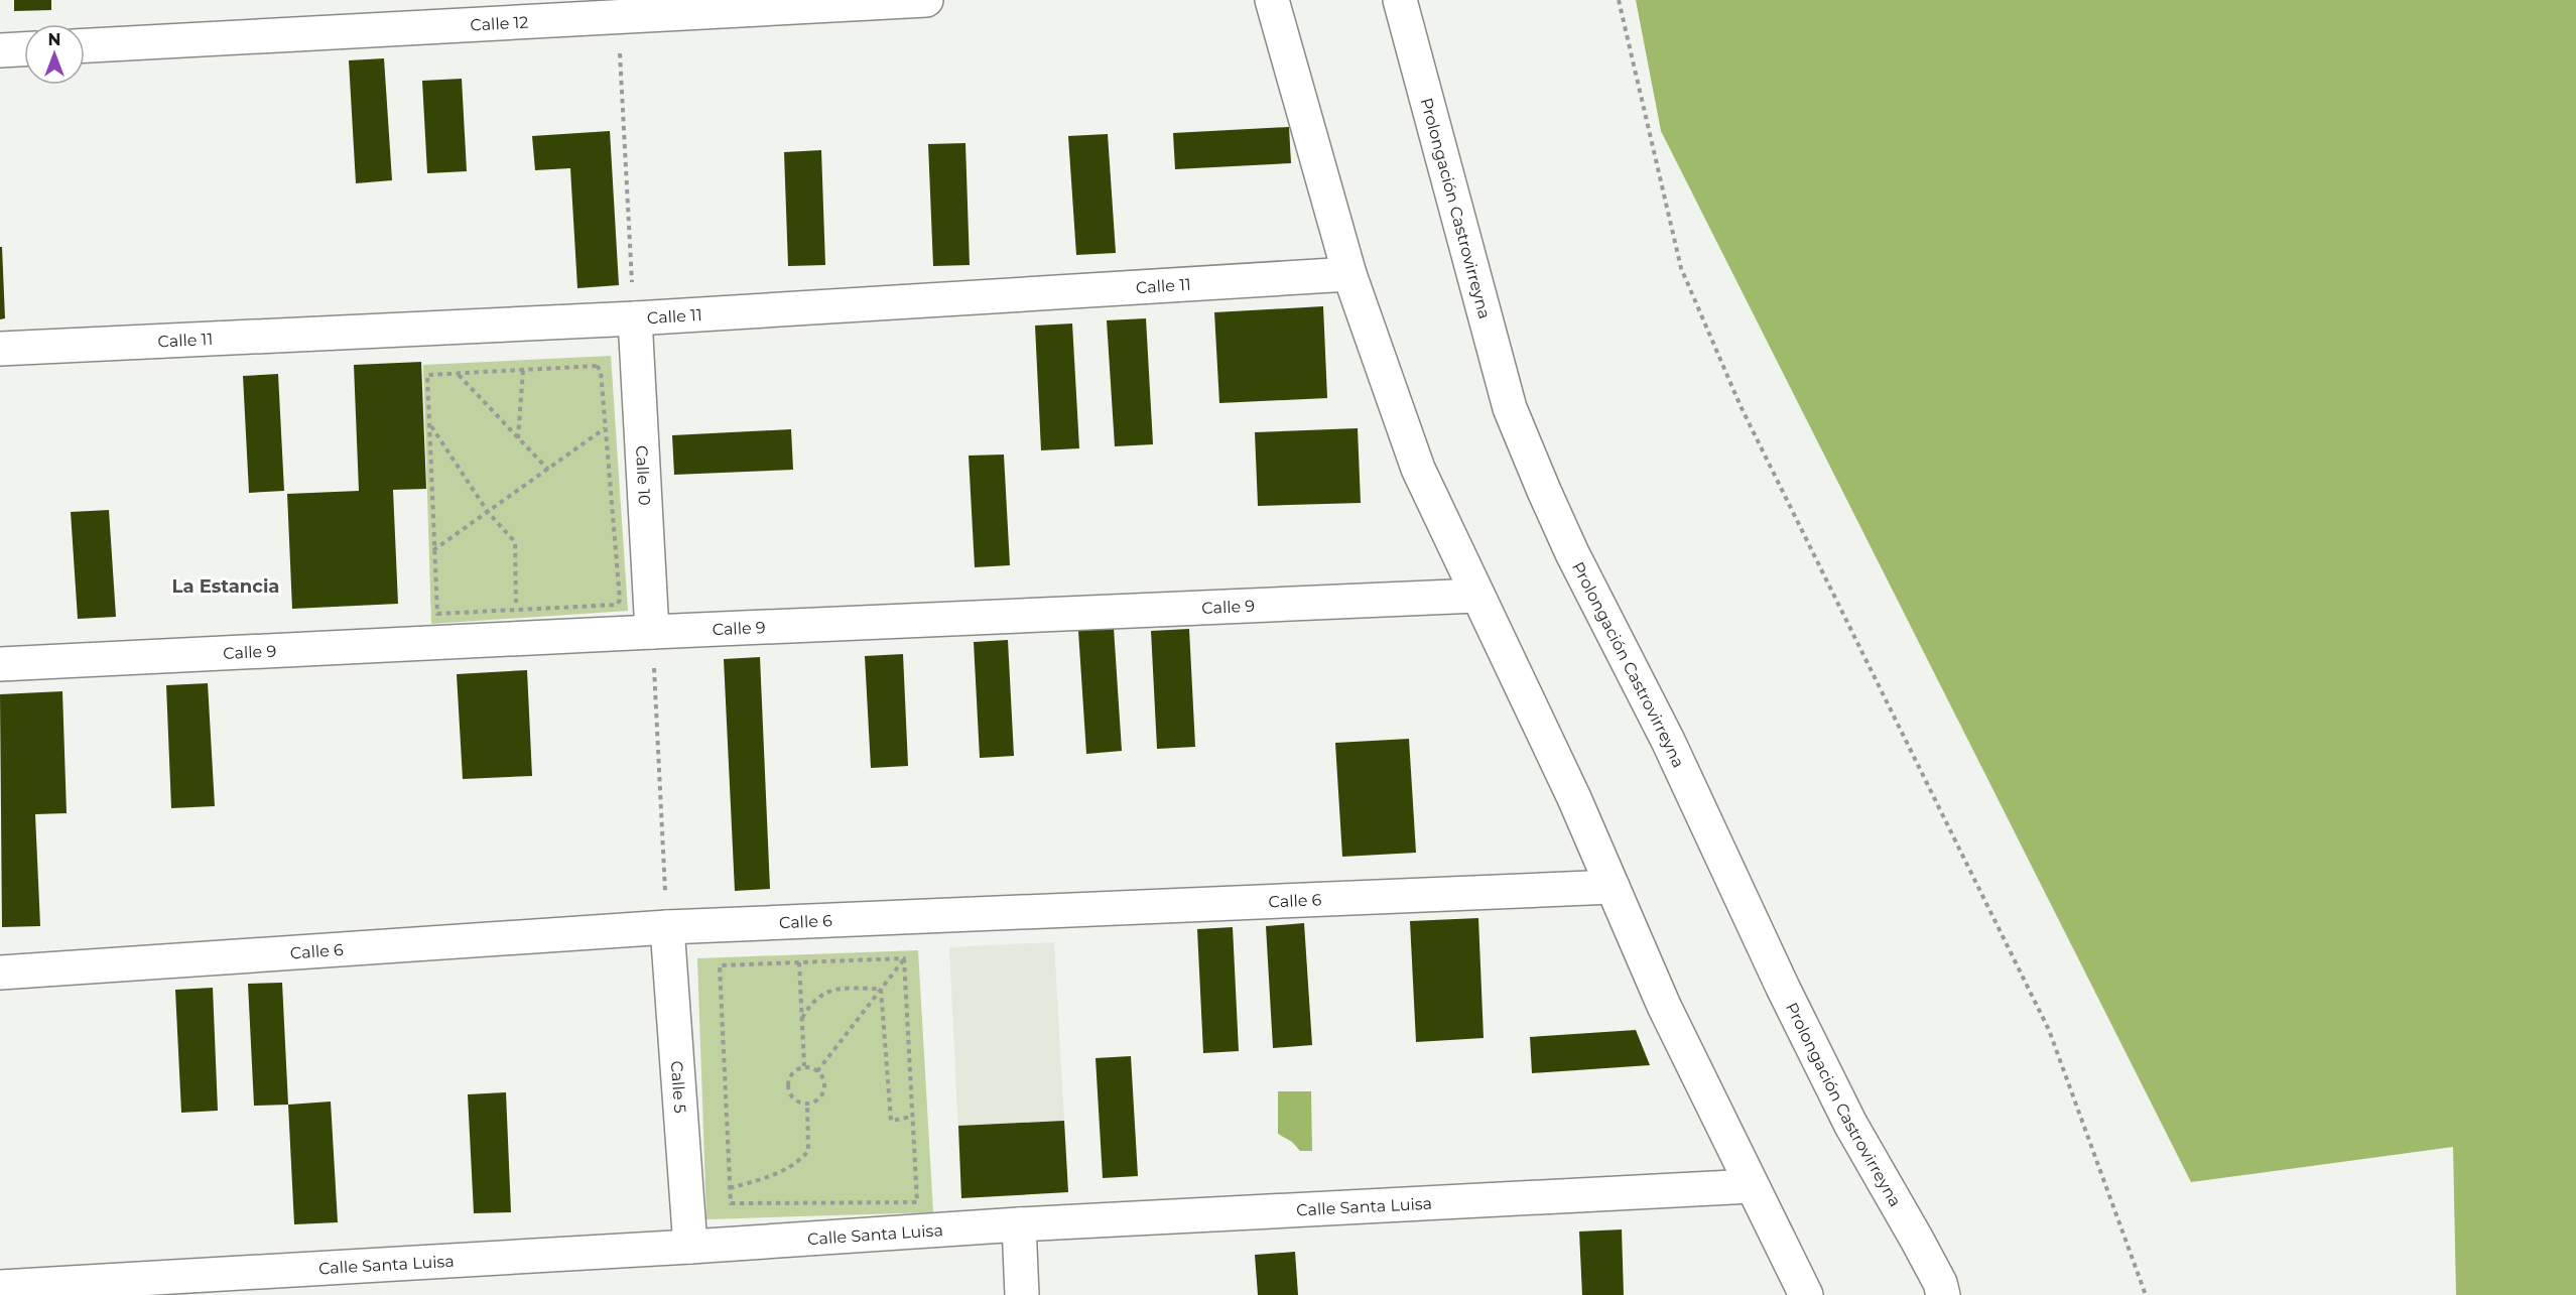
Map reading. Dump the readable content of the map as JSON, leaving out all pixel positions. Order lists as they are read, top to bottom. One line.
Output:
{"streets":{"street":["Calle 12","Prolongación Castrovirreyna","Calle 11","Calle 10","Calle 9","Calle 6","Calle 5","Calle Santa Luisa"]},"crossings":[["Calle 11","Calle 10"],["Calle 10","Calle 9"],["Calle 6","Calle 5"],["Calle 5","Calle Santa Luisa"]],"districts":["La Estancia"],"north":"top"}
